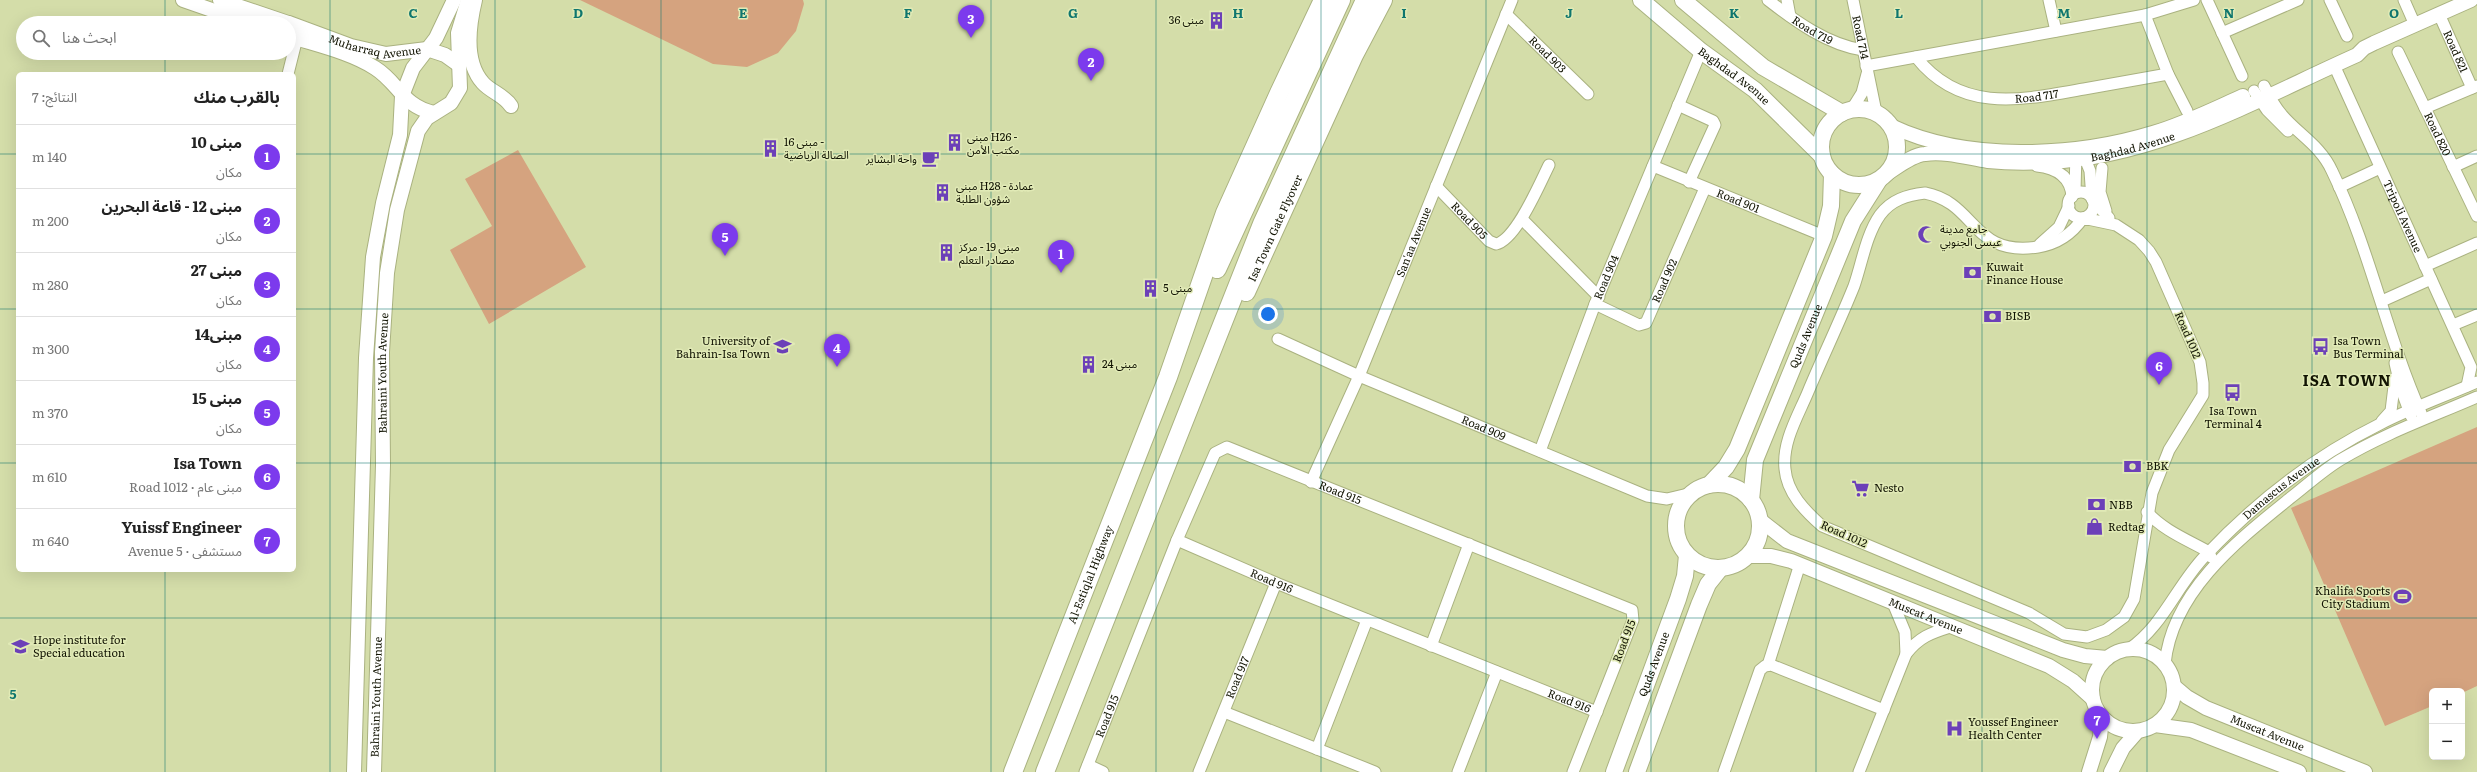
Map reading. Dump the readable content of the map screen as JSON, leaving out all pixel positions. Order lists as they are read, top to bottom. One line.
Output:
{"streets":{"main road":["Baghdad Avenue","Isa Town Gate Flyover","Quds Avenue","Al-Estiqlal Highway"],"street":["Road 719","Road 714","Muharraq Avenue","Road 821","Road 903","Road 717","Road 820","Road 901","Tripoli Avenue","Road 905","San'aa Avenue","Road 904","Road 902","Road 1012","Bahraini Youth Avenue","Road 909","Damascus Avenue","Road 915","Road 916","Muscat Avenue","Road 917"]},"crossings":[["Road 719","Road 714"],["Road 714","Baghdad Avenue"],["Road 714","Quds Avenue"],["Muharraq Avenue","Bahraini Youth Avenue"],["Road 821","Baghdad Avenue"],["Road 821","Road 820"],["Road 903","San'aa Avenue"],["Baghdad Avenue","Tripoli Avenue"],["Baghdad Avenue","Road 904"],["Baghdad Avenue","Quds Avenue"],["Road 901","Road 904"],["Road 901","Road 902"],["Road 901","Quds Avenue"],["Tripoli Avenue","Damascus Avenue"],["Road 905","San'aa Avenue"],["San'aa Avenue","Road 909"],["San'aa Avenue","Road 915"],["Road 904","Road 902"],["Road 904","Road 909"],["Quds Avenue","Road 909"],["Quds Avenue","Muscat Avenue"],["Road 909","Muscat Avenue"],["Damascus Avenue","Muscat Avenue"],["Road 915","Road 916"],["Road 916","Road 917"]],"districts":["ISA TOWN"],"places":{"building":["مبنى 36","مبنى H26 - مكتب الأمن","مبنى 16 - الصالة الرياضية","مبنى H28 - عمادة شؤون الطلبة","مبنى 19 - مركز مصادر التعلم","مبنى 5","مبنى 24"],"cafe":["واحة البشاير"],"mosque":["جامع مدينة عيسى الجنوبي"],"bank":["Kuwait Finance House","BISB","BBK","NBB"],"school or university":["University of Bahrain-Isa Town","Hope institute for Special education"],"bus stop":["Isa Town Bus Terminal","Isa Town Terminal 4"],"supermarket":["Nesto"],"shop":["Redtag"],"sports":["Khalifa Sports City Stadium"],"hospital":["Youssef Engineer Health Center"]},"page":{"pins":["3","2","5","1","4","6","7"],"search":"ابحث هنا","heading":["بالقرب منك","النتائج: 7"],"list":[{"mark":"1","name":"مبنى 10","note":"مكان","value":"140 m"},{"mark":"2","name":"مبنى 12 - قاعة البحرين","note":"مكان","value":"200 m"},{"mark":"3","name":"مبنى 27","note":"مكان","value":"280 m"},{"mark":"4","name":"مبنى14","note":"مكان","value":"300 m"},{"mark":"5","name":"مبنى 15","note":"مكان","value":"370 m"},{"mark":"6","name":"Isa Town","note":"مبنى عام · Road 1012","value":"610 m"},{"mark":"7","name":"Yuissf Engineer","note":"مستشفى · Avenue 5","value":"640 m"}],"map_buttons":["+","−"]},"grid":{"columns":["C","D","E","F","G","H","I","J","K","L","M","N","O"],"rows":["5"]}}
